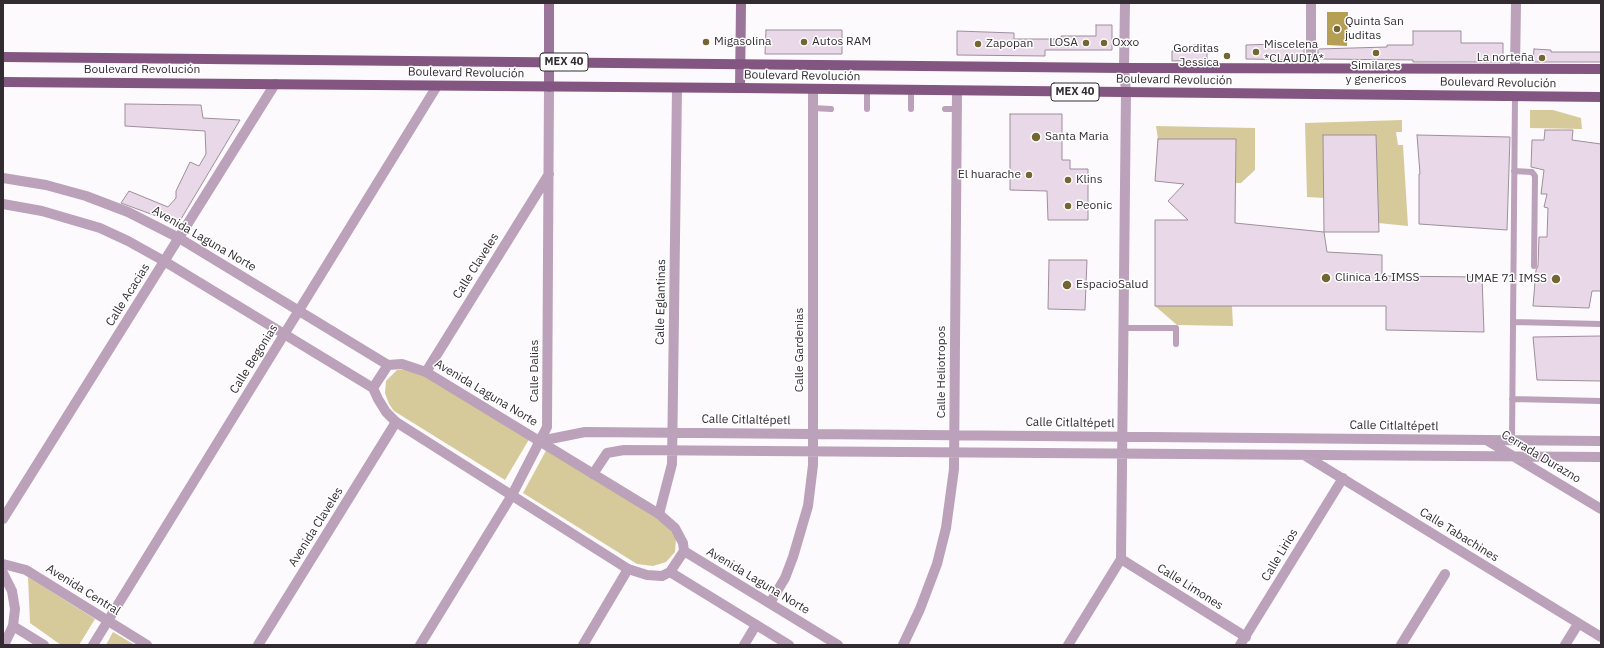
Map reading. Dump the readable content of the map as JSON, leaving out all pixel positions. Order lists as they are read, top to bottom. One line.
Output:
{"streets":{"main road":["MEX 40","Boulevard Revolución"],"street":["Avenida Laguna Norte","Calle Claveles","Calle Acacias","Calle Eglantinas","Calle Gardenias","Calle Begonias","Calle Dalias","Calle Heliotropos","Calle Citlaltépetl","Cerrada Durazno","Avenida Claveles","Calle Tabachines","Calle Lirios","Calle Limones","Avenida Central"]},"crossings":[["Boulevard Revolución","Calle Acacias"],["Boulevard Revolución","Calle Eglantinas"],["Boulevard Revolución","Calle Gardenias"],["Boulevard Revolución","Calle Begonias"],["Boulevard Revolución","Calle Dalias"],["Boulevard Revolución","Calle Heliotropos"],["Avenida Laguna Norte","Calle Claveles"],["Avenida Laguna Norte","Calle Acacias"],["Avenida Laguna Norte","Calle Eglantinas"],["Avenida Laguna Norte","Calle Gardenias"],["Avenida Laguna Norte","Calle Begonias"],["Avenida Laguna Norte","Calle Dalias"],["Avenida Laguna Norte","Calle Citlaltépetl"],["Calle Claveles","Calle Dalias"],["Calle Eglantinas","Calle Citlaltépetl"],["Calle Gardenias","Calle Citlaltépetl"],["Calle Begonias","Avenida Central"],["Calle Dalias","Calle Citlaltépetl"],["Calle Heliotropos","Calle Citlaltépetl"],["Calle Citlaltépetl","Cerrada Durazno"],["Calle Tabachines","Calle Lirios"],["Calle Lirios","Calle Limones"]],"places":["Quinta San juditas","Migasolina","Autos RAM","LOSA","Oxxo","Zapopan","Miscelena *CLAUDIA*","Similares y genericos","Gorditas Jessica","La norteña","Santa Maria","El huarache","Klins","Peonic","Clinica 16 IMSS","UMAE 71 IMSS","EspacioSalud"]}
